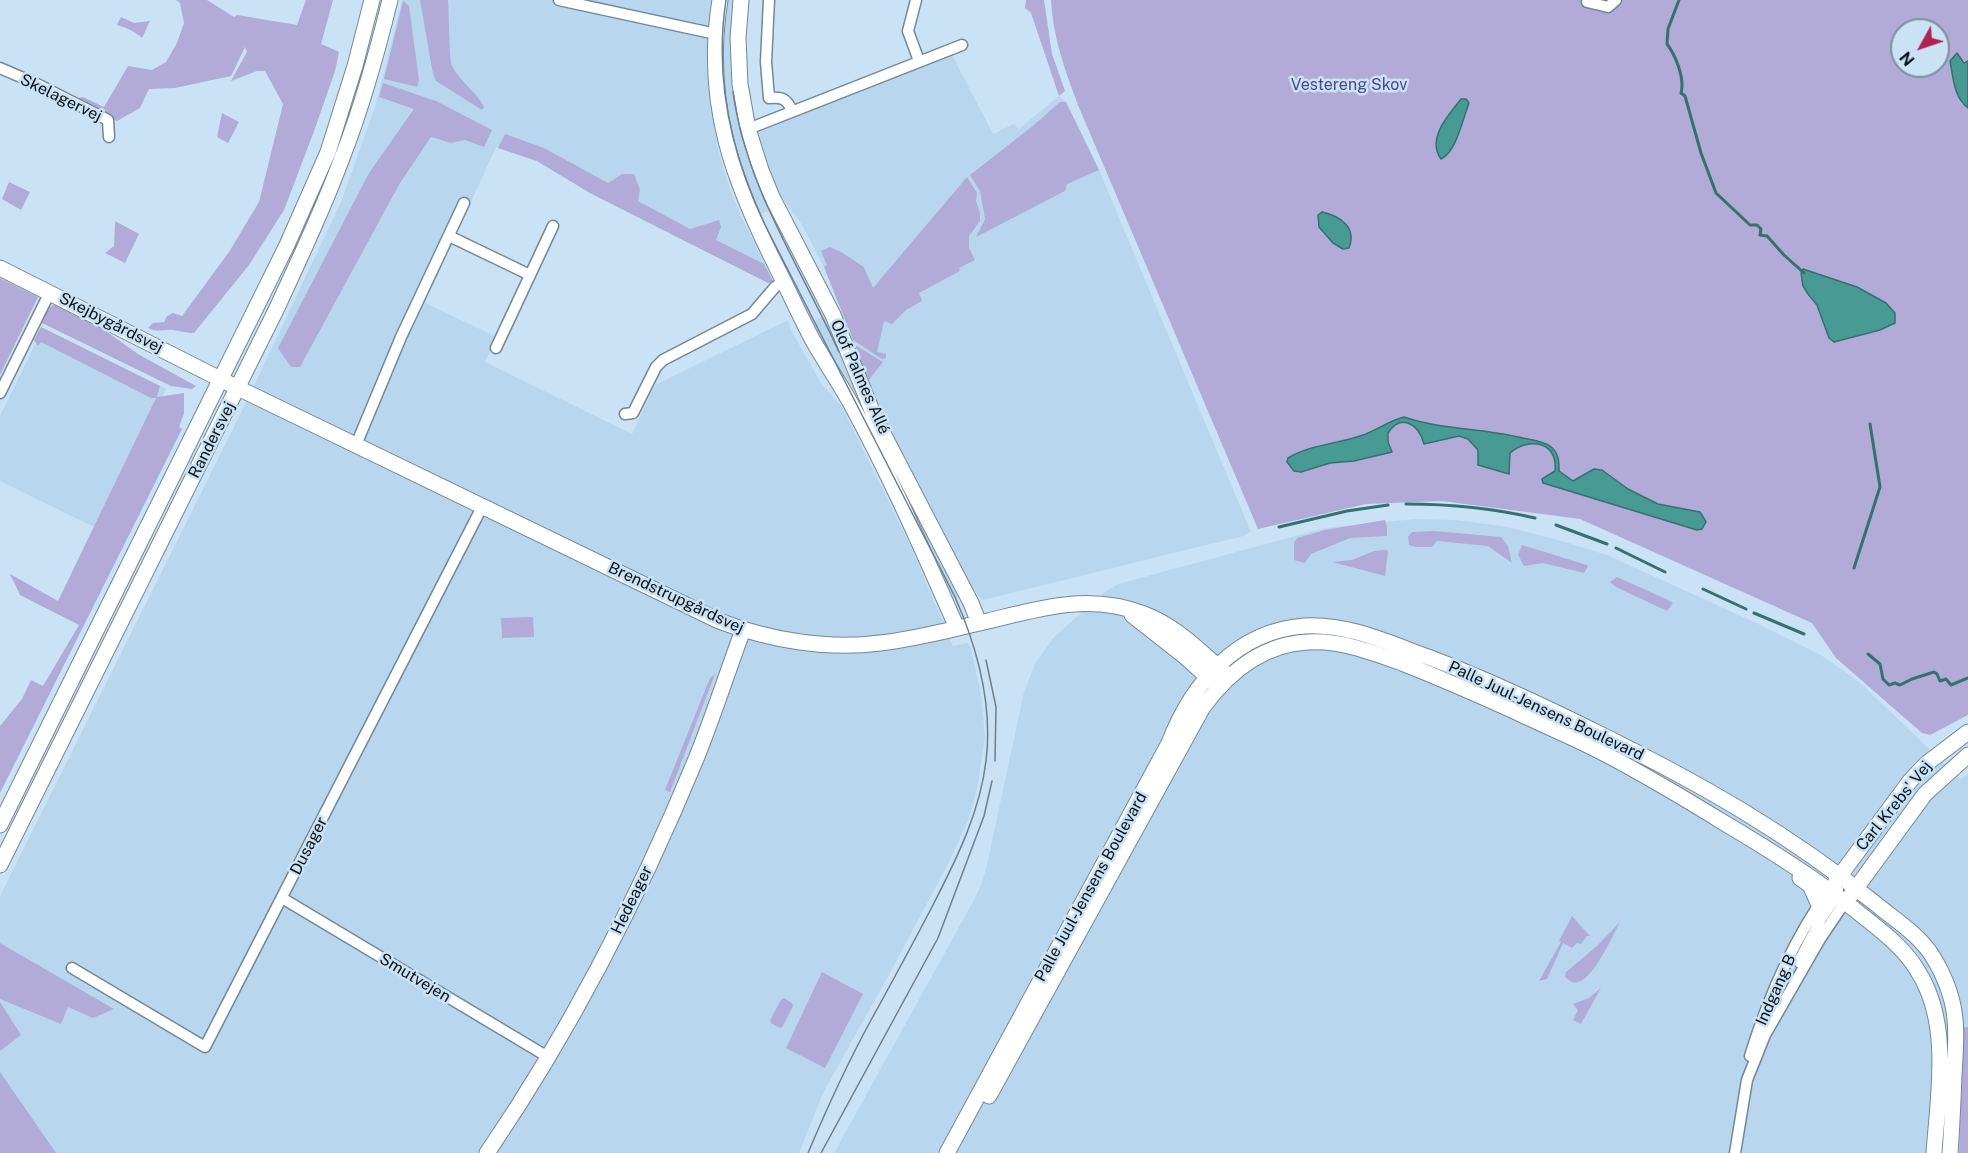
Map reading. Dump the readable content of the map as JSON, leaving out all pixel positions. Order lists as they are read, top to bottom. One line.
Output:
{"streets":{"street":["Skelagervej","Skejbygårdsvej","Olof Palmes Allé","Randersvej","Brendstrupgårdsvej","Palle Juul-Jensens Boulevard","Carl Krebs' Vej","Dusager","Hedeager","Smutvejen","Indgang B"]},"crossings":[["Skejbygårdsvej","Randersvej"],["Skejbygårdsvej","Brendstrupgårdsvej"],["Olof Palmes Allé","Brendstrupgårdsvej"],["Randersvej","Brendstrupgårdsvej"],["Brendstrupgårdsvej","Palle Juul-Jensens Boulevard"],["Brendstrupgårdsvej","Dusager"],["Brendstrupgårdsvej","Hedeager"],["Palle Juul-Jensens Boulevard","Carl Krebs' Vej"],["Palle Juul-Jensens Boulevard","Indgang B"],["Carl Krebs' Vej","Indgang B"],["Dusager","Smutvejen"],["Hedeager","Smutvejen"]],"parks":["Vestereng Skov"],"north":"bottom left"}
